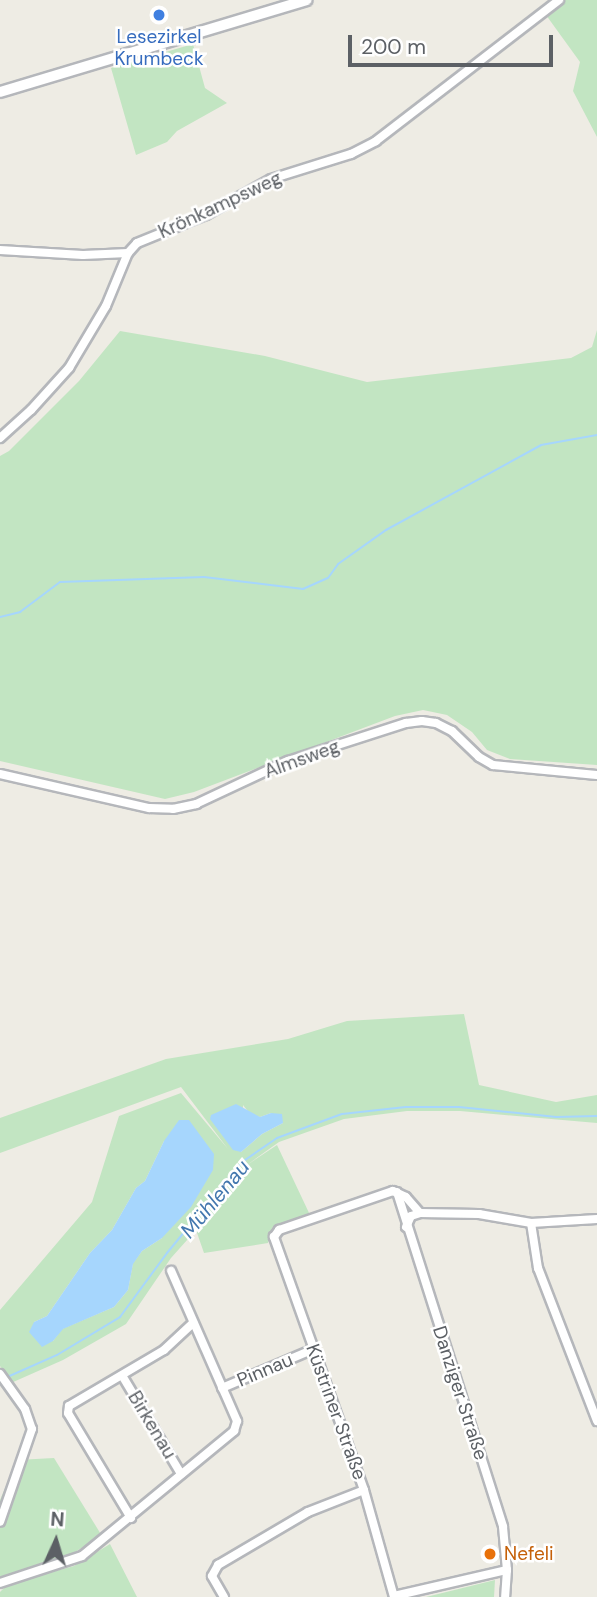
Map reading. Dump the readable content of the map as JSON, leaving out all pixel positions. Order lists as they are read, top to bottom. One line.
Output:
{"streets":{"street":["Krönkampsweg","Almsweg","Pinnau","Danziger Straße","Küstriner Straße","Birkenau"]},"crossings":[["Danziger Straße","Küstriner Straße"]],"water":["Mühlenau"],"places":["Lesezirkel Krumbeck","Nefeli"],"scale_bar":"200 m","north":"top"}
